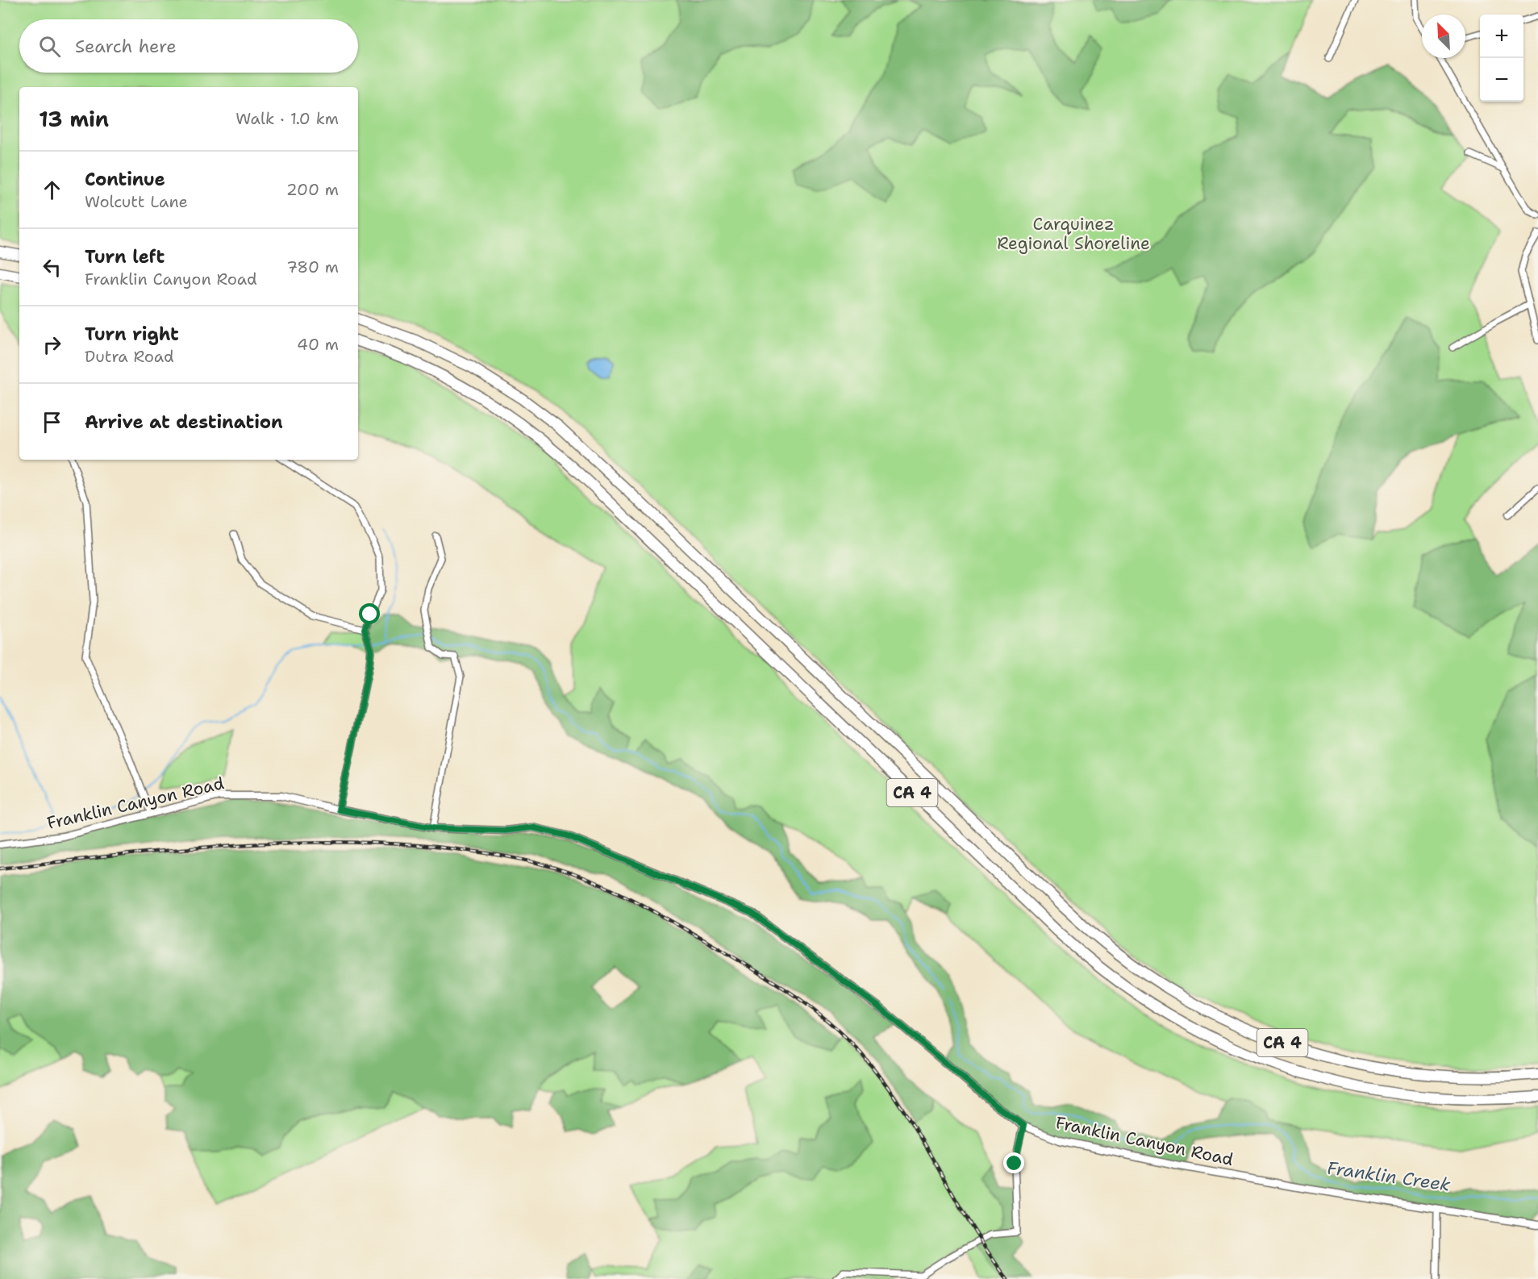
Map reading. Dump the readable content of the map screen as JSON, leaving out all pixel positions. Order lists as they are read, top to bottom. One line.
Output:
{"streets":{"highway":["CA 4"],"street":["Franklin Canyon Road"]},"water":["Franklin Creek"],"parks":["Carquinez Regional Shoreline"],"north":"top left","page":{"map_buttons":["+","−"],"search":"Search here","heading":["13 min","Walk · 1.0 km"],"list":[["Continue","Wolcutt Lane","200 m"],["Turn left","Franklin Canyon Road","780 m"],["Turn right","Dutra Road","40 m"],"Arrive at destination"]}}
